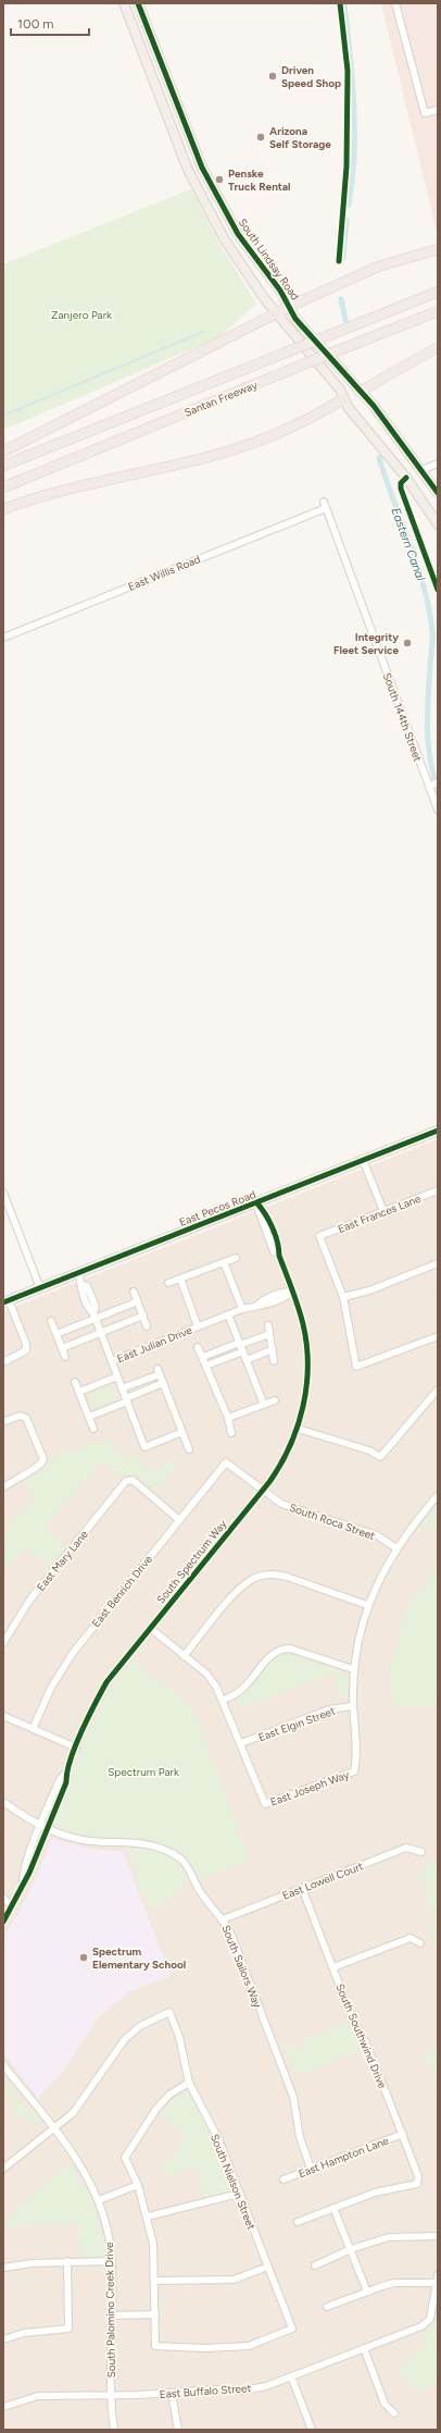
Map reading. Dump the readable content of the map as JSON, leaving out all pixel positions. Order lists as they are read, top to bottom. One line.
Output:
{"streets":{"highway":["Santan Freeway"],"main road":["South Lindsay Road","East Pecos Road"],"street":["East Willis Road","South 144th Street","East Frances Lane","East Julian Drive","South Roca Street","East Mary Lane","South Spectrum Way","East Benrich Drive","East Elgin Street","East Joseph Way","East Lowell Court","South Sailors Way","South Southwind Drive","East Hampton Lane","South Nielson Street","South Palomino Creek Drive","East Buffalo Street"]},"crossings":[["East Willis Road","South 144th Street"],["East Pecos Road","South Spectrum Way"],["East Julian Drive","South Spectrum Way"],["South Roca Street","South Spectrum Way"],["South Roca Street","East Benrich Drive"],["East Mary Lane","East Benrich Drive"],["South Spectrum Way","South Sailors Way"],["East Elgin Street","East Joseph Way"],["East Lowell Court","South Sailors Way"],["East Lowell Court","South Southwind Drive"],["South Sailors Way","East Hampton Lane"],["South Southwind Drive","East Hampton Lane"],["South Nielson Street","South Palomino Creek Drive"],["South Palomino Creek Drive","East Buffalo Street"]],"water":["Eastern Canal"],"parks":["Zanjero Park","Spectrum Park"],"places":["Driven Speed Shop","Arizona Self Storage","Penske Truck Rental","Integrity Fleet Service","Spectrum Elementary School"],"scale_bar":"100 m"}
